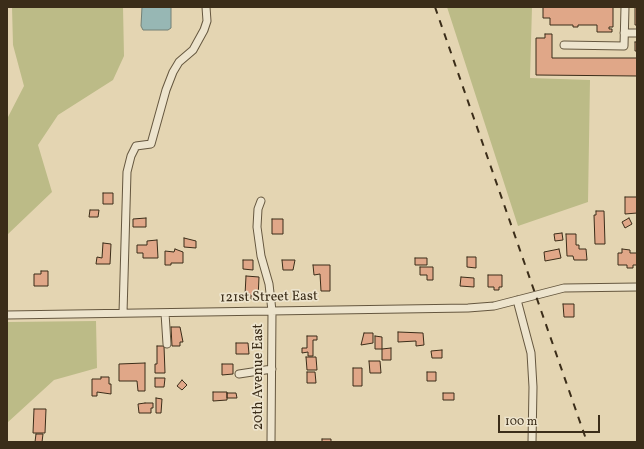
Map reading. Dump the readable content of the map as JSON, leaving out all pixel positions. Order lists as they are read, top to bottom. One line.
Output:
{"streets":{"street":["121st Street East","20th Avenue East"]},"crossings":[["121st Street East","20th Avenue East"]],"scale_bar":"100 m"}
